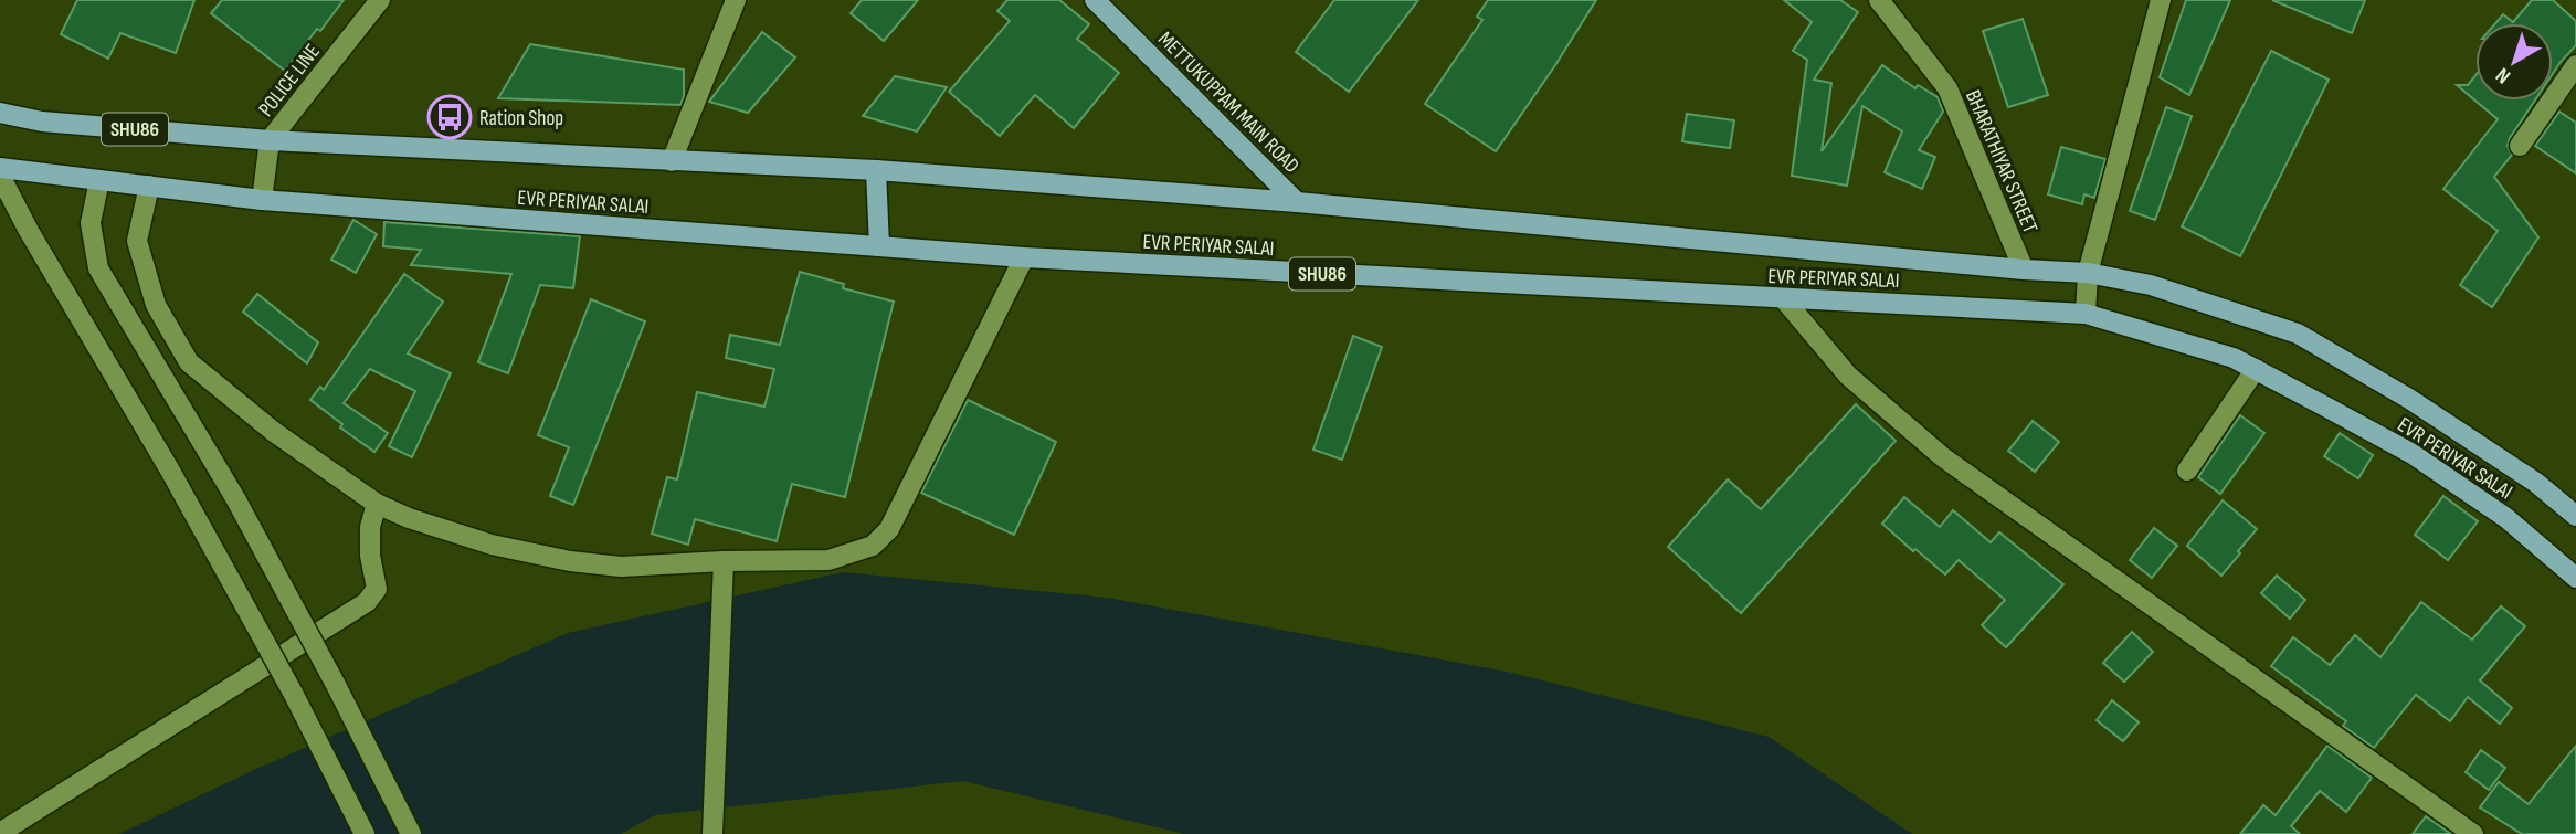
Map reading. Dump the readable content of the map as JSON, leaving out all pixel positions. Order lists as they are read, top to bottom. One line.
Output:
{"streets":{"main road":["METTUKUPPAM MAIN ROAD","SHU86","EVR PERIYAR SALAI"],"street":["POLICE LINE","BHARATHIYAR STREET"]},"crossings":[["POLICE LINE","EVR PERIYAR SALAI"],["METTUKUPPAM MAIN ROAD","EVR PERIYAR SALAI"],["BHARATHIYAR STREET","EVR PERIYAR SALAI"]],"places":{"bus stop":["Ration Shop"]},"north":"bottom left"}
